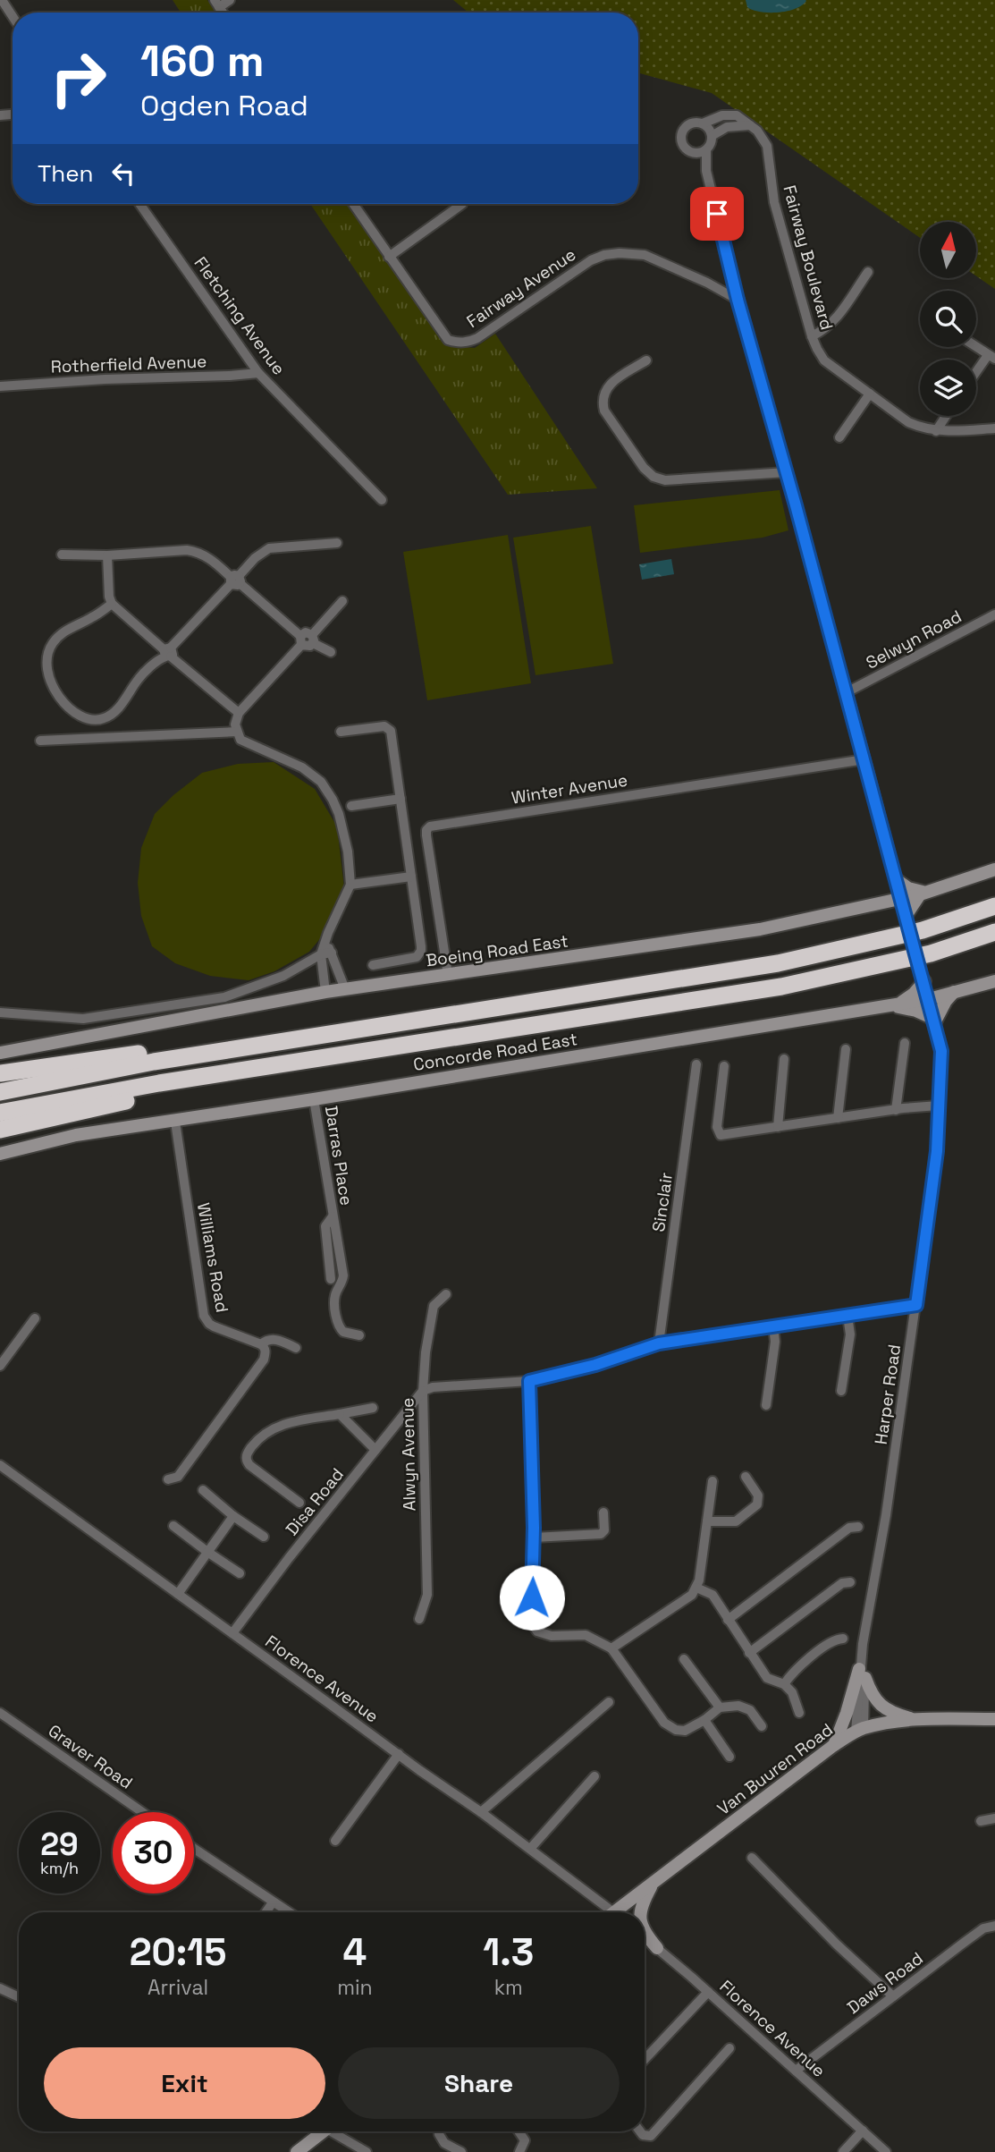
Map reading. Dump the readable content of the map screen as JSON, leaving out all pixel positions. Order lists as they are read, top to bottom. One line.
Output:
{"streets":{"main road":["Boeing Road East","Concorde Road East","Van Buuren Road"],"street":["Fairway Boulevard","Fairway Avenue","Fletching Avenue","Rotherfield Avenue","Selwyn Road","Winter Avenue","Darras Place","Sinclair","Williams Road","Harper Road","Alwyn Avenue","Disa Road","Florence Avenue","Graver Road","Daws Road"]},"crossings":[["Fairway Avenue","Harper Road"],["Fletching Avenue","Rotherfield Avenue"],["Selwyn Road","Harper Road"],["Winter Avenue","Boeing Road East"],["Winter Avenue","Harper Road"],["Boeing Road East","Harper Road"],["Concorde Road East","Darras Place"],["Concorde Road East","Williams Road"],["Concorde Road East","Harper Road"],["Harper Road","Van Buuren Road"],["Alwyn Avenue","Disa Road"],["Disa Road","Florence Avenue"],["Florence Avenue","Daws Road"]],"north":"top","page":{"turn":["160 m","Ogden Road"],"then":"Then","speed":"29 km/h","limit":"30","eta":["20:15","Arrival","4","min","1.3","km"],"buttons":["Exit","Share"]}}
